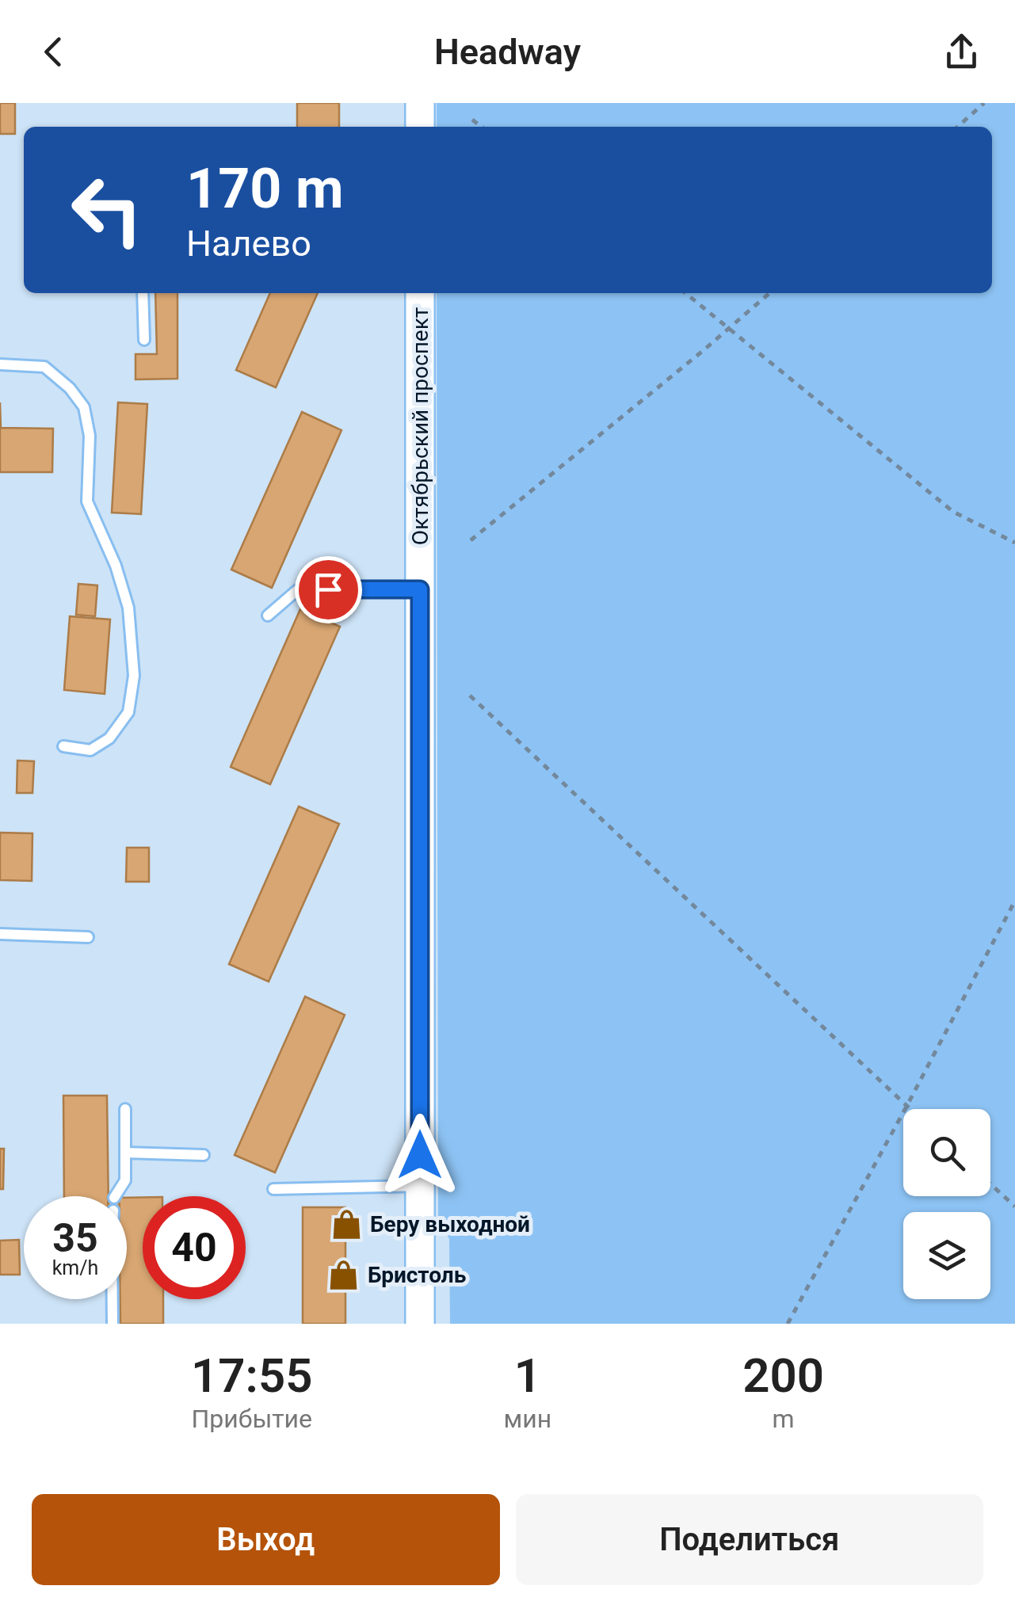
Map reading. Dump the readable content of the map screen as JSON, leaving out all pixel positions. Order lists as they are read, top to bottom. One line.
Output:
{"streets":{"street":["Октябрьский проспект"]},"places":{"shop":["Беру выходной","Бристоль"]},"page":{"header":"Headway","turn":["170 m","Налево"],"speed":"35 km/h","limit":"40","eta":["17:55","Прибытие","1","мин","200","m"],"buttons":["Выход","Поделиться"]}}
